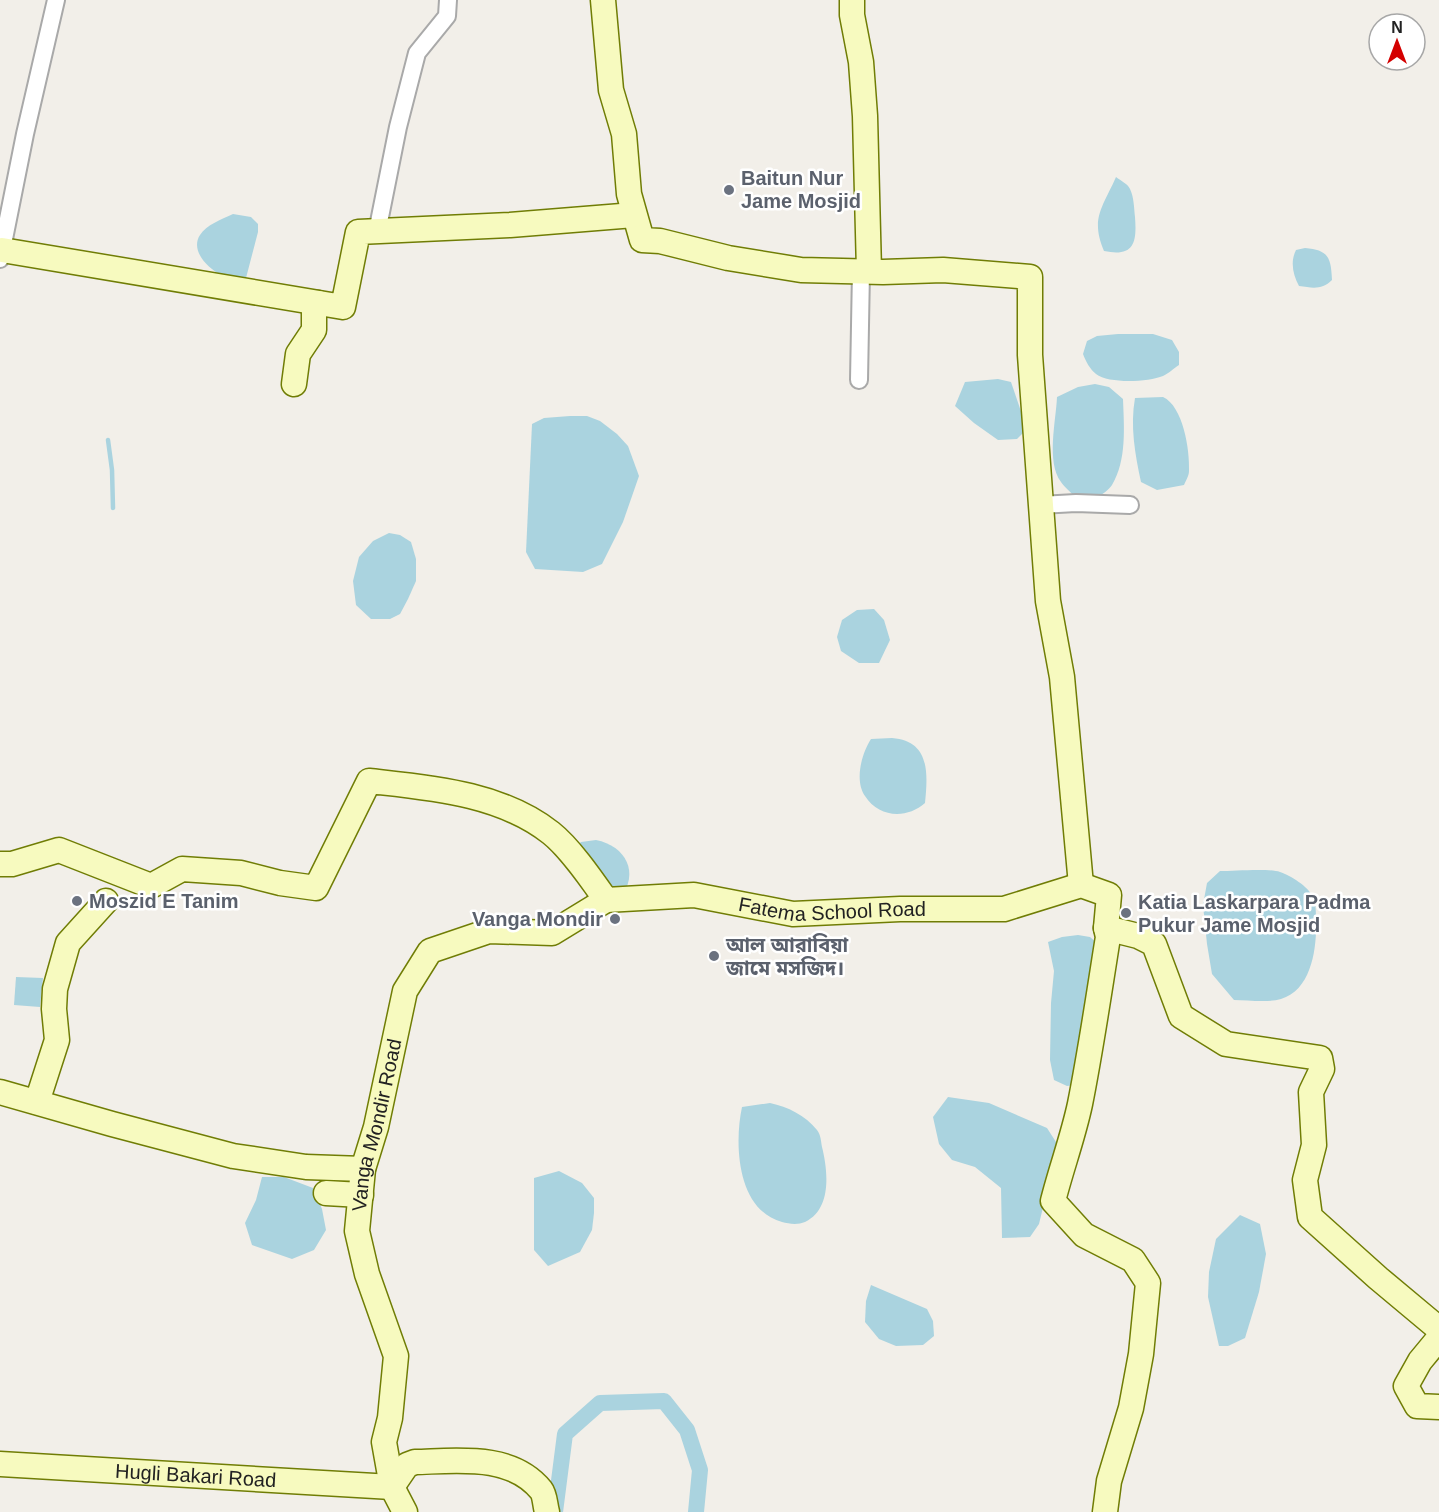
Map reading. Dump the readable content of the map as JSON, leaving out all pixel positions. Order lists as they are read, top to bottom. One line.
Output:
{"streets":{"street":["Fatema School Road","Vanga Mondir Road","Hugli Bakari Road"]},"crossings":[["Fatema School Road","Vanga Mondir Road"],["Vanga Mondir Road","Hugli Bakari Road"]],"places":["Baitun Nur Jame Mosjid","Moszid E Tanim","Katia Laskarpara Padma Pukur Jame Mosjid","Vanga Mondir","আল আরাবিয়া জামে মসজিদ।"],"north":"top"}
